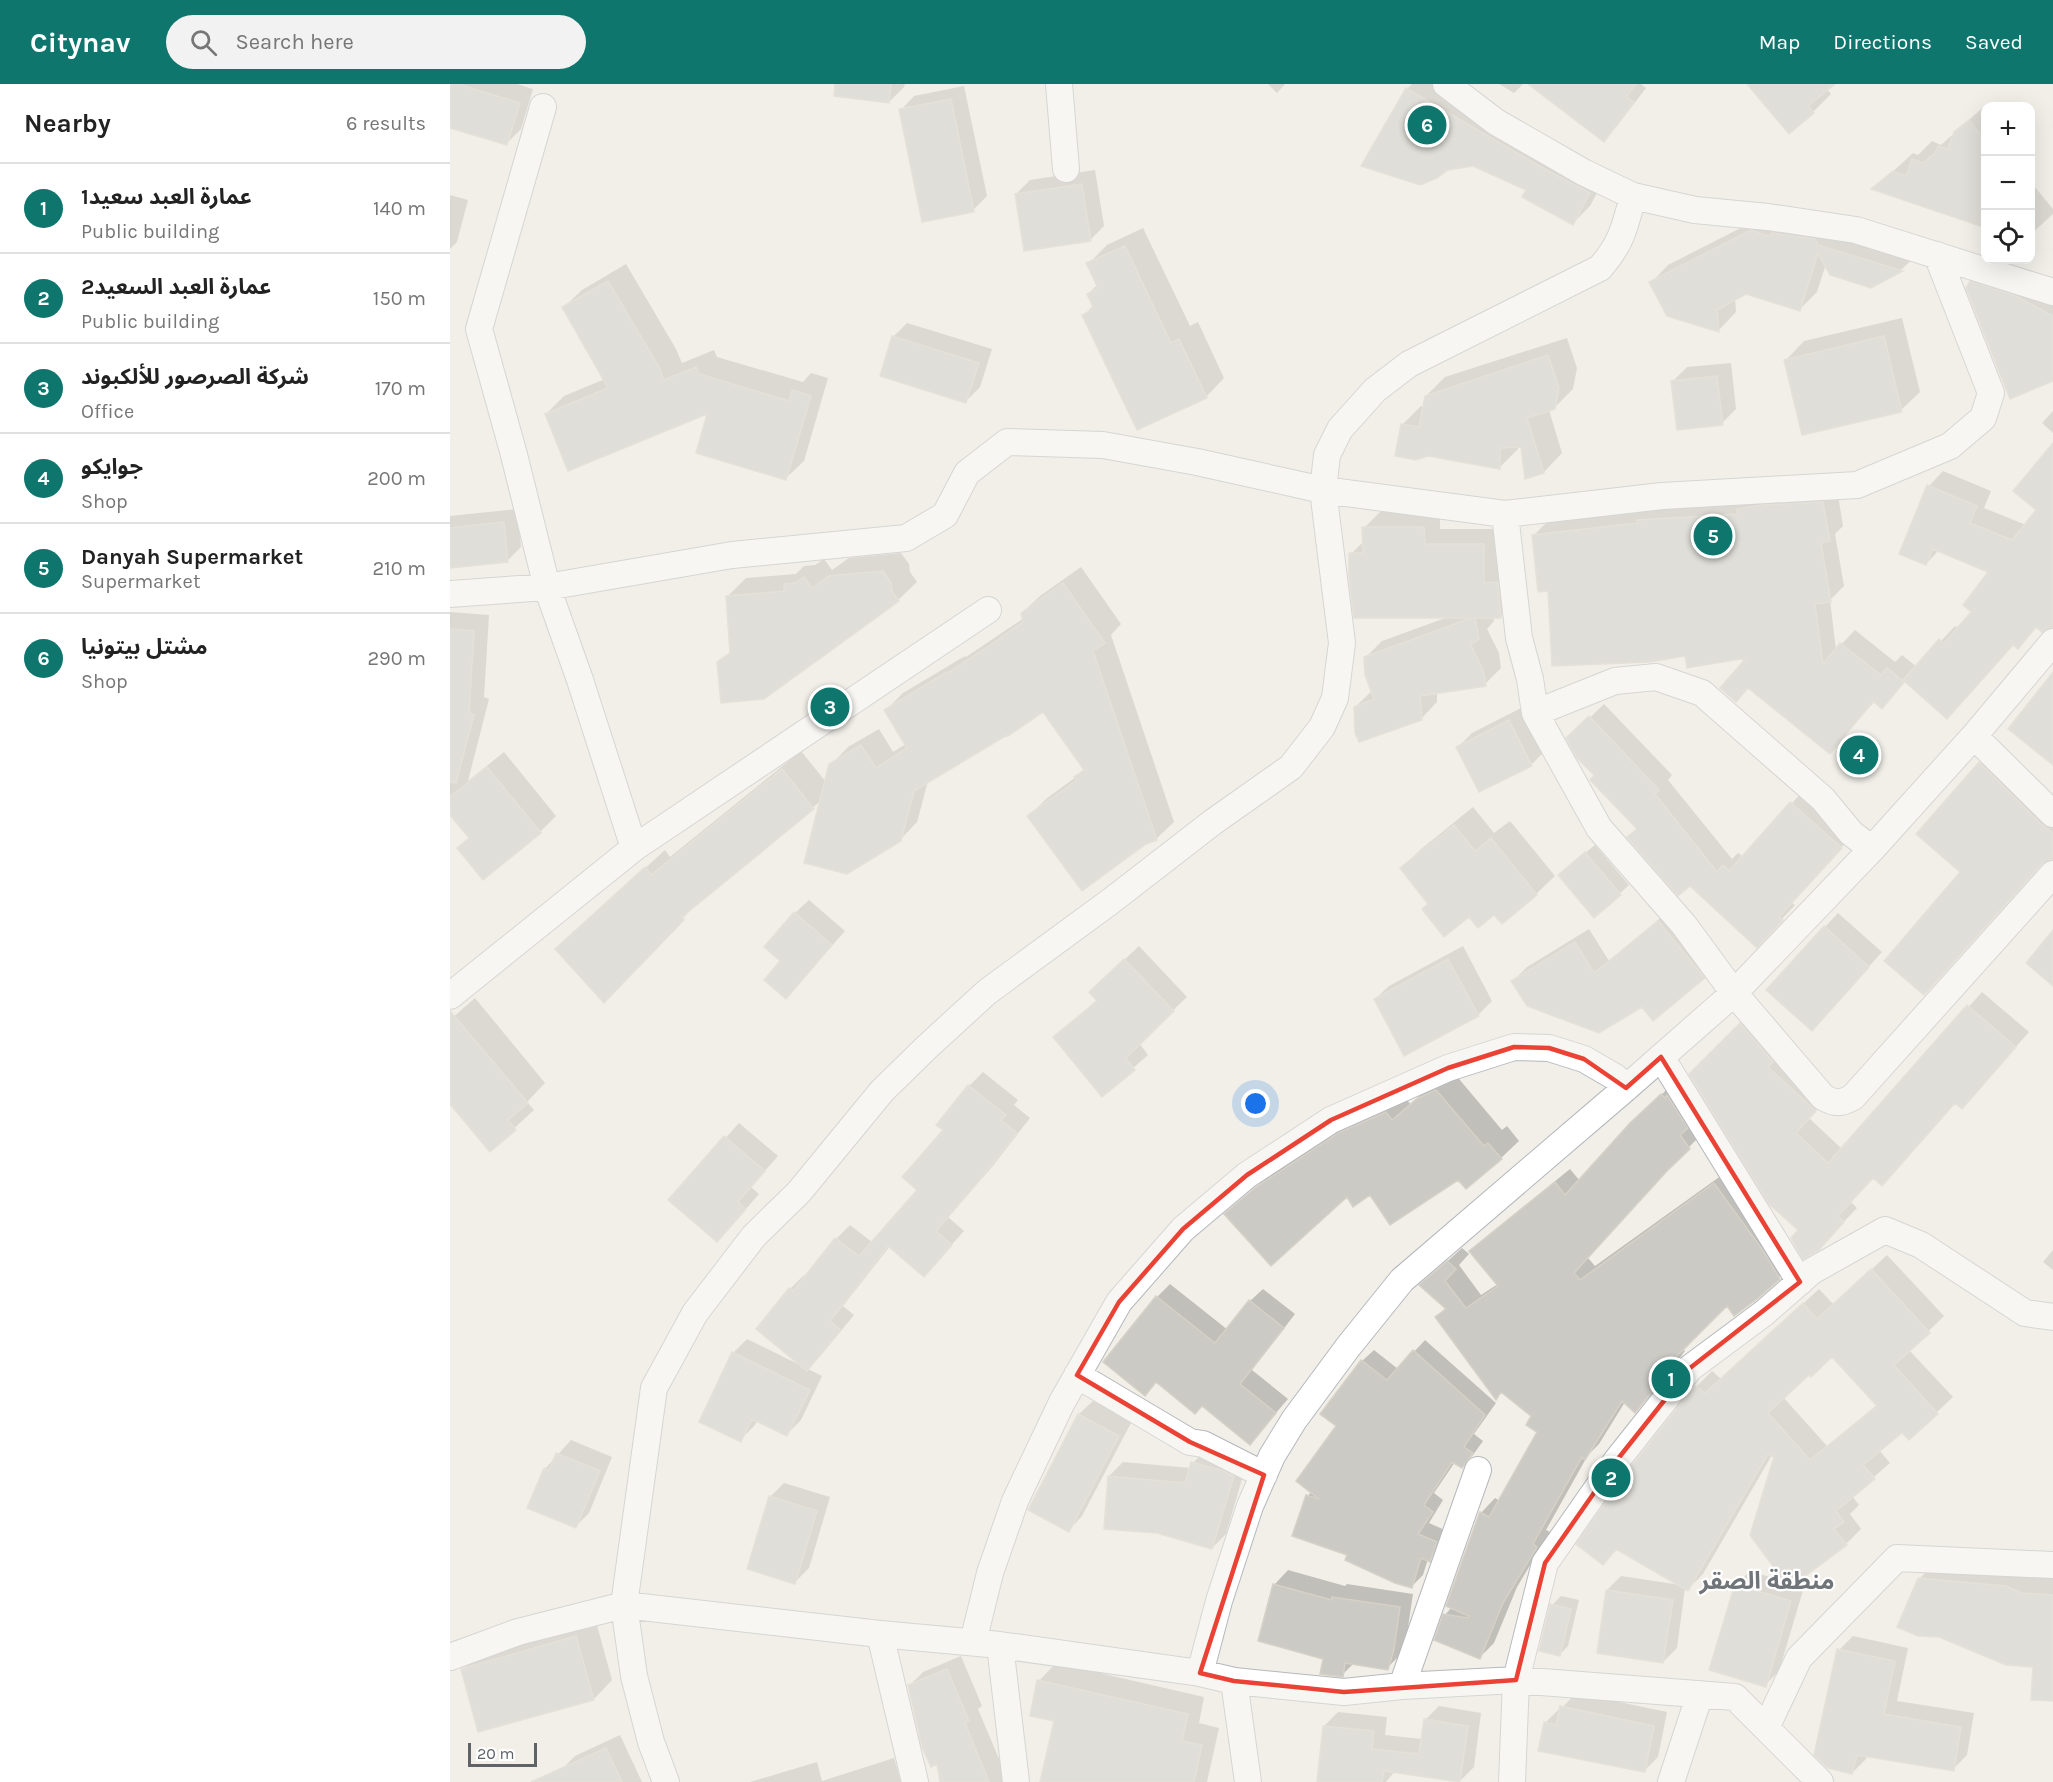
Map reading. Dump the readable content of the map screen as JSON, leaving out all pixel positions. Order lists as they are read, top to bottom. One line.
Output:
{"districts":["منطقة الصقر"],"scale_bar":"20 m","page":{"header":"Citynav","search":"Search here","nav":["Map","Directions","Saved"],"heading":["Nearby","6 results"],"map_buttons":["+","−"],"pins":["6","5","3","4","1","2"],"list":[{"mark":"1","name":"عمارة العبد سعيد1","note":"Public building","value":"140 m"},{"mark":"2","name":"عمارة العبد السعيد2","note":"Public building","value":"150 m"},{"mark":"3","name":"شركة الصرصور للألكبوند","note":"Office","value":"170 m"},{"mark":"4","name":"جوايكو","note":"Shop","value":"200 m"},{"mark":"5","name":"Danyah Supermarket","note":"Supermarket","value":"210 m"},{"mark":"6","name":"مشتل بيتونيا","note":"Shop","value":"290 m"}],"scale":"20 m"}}
